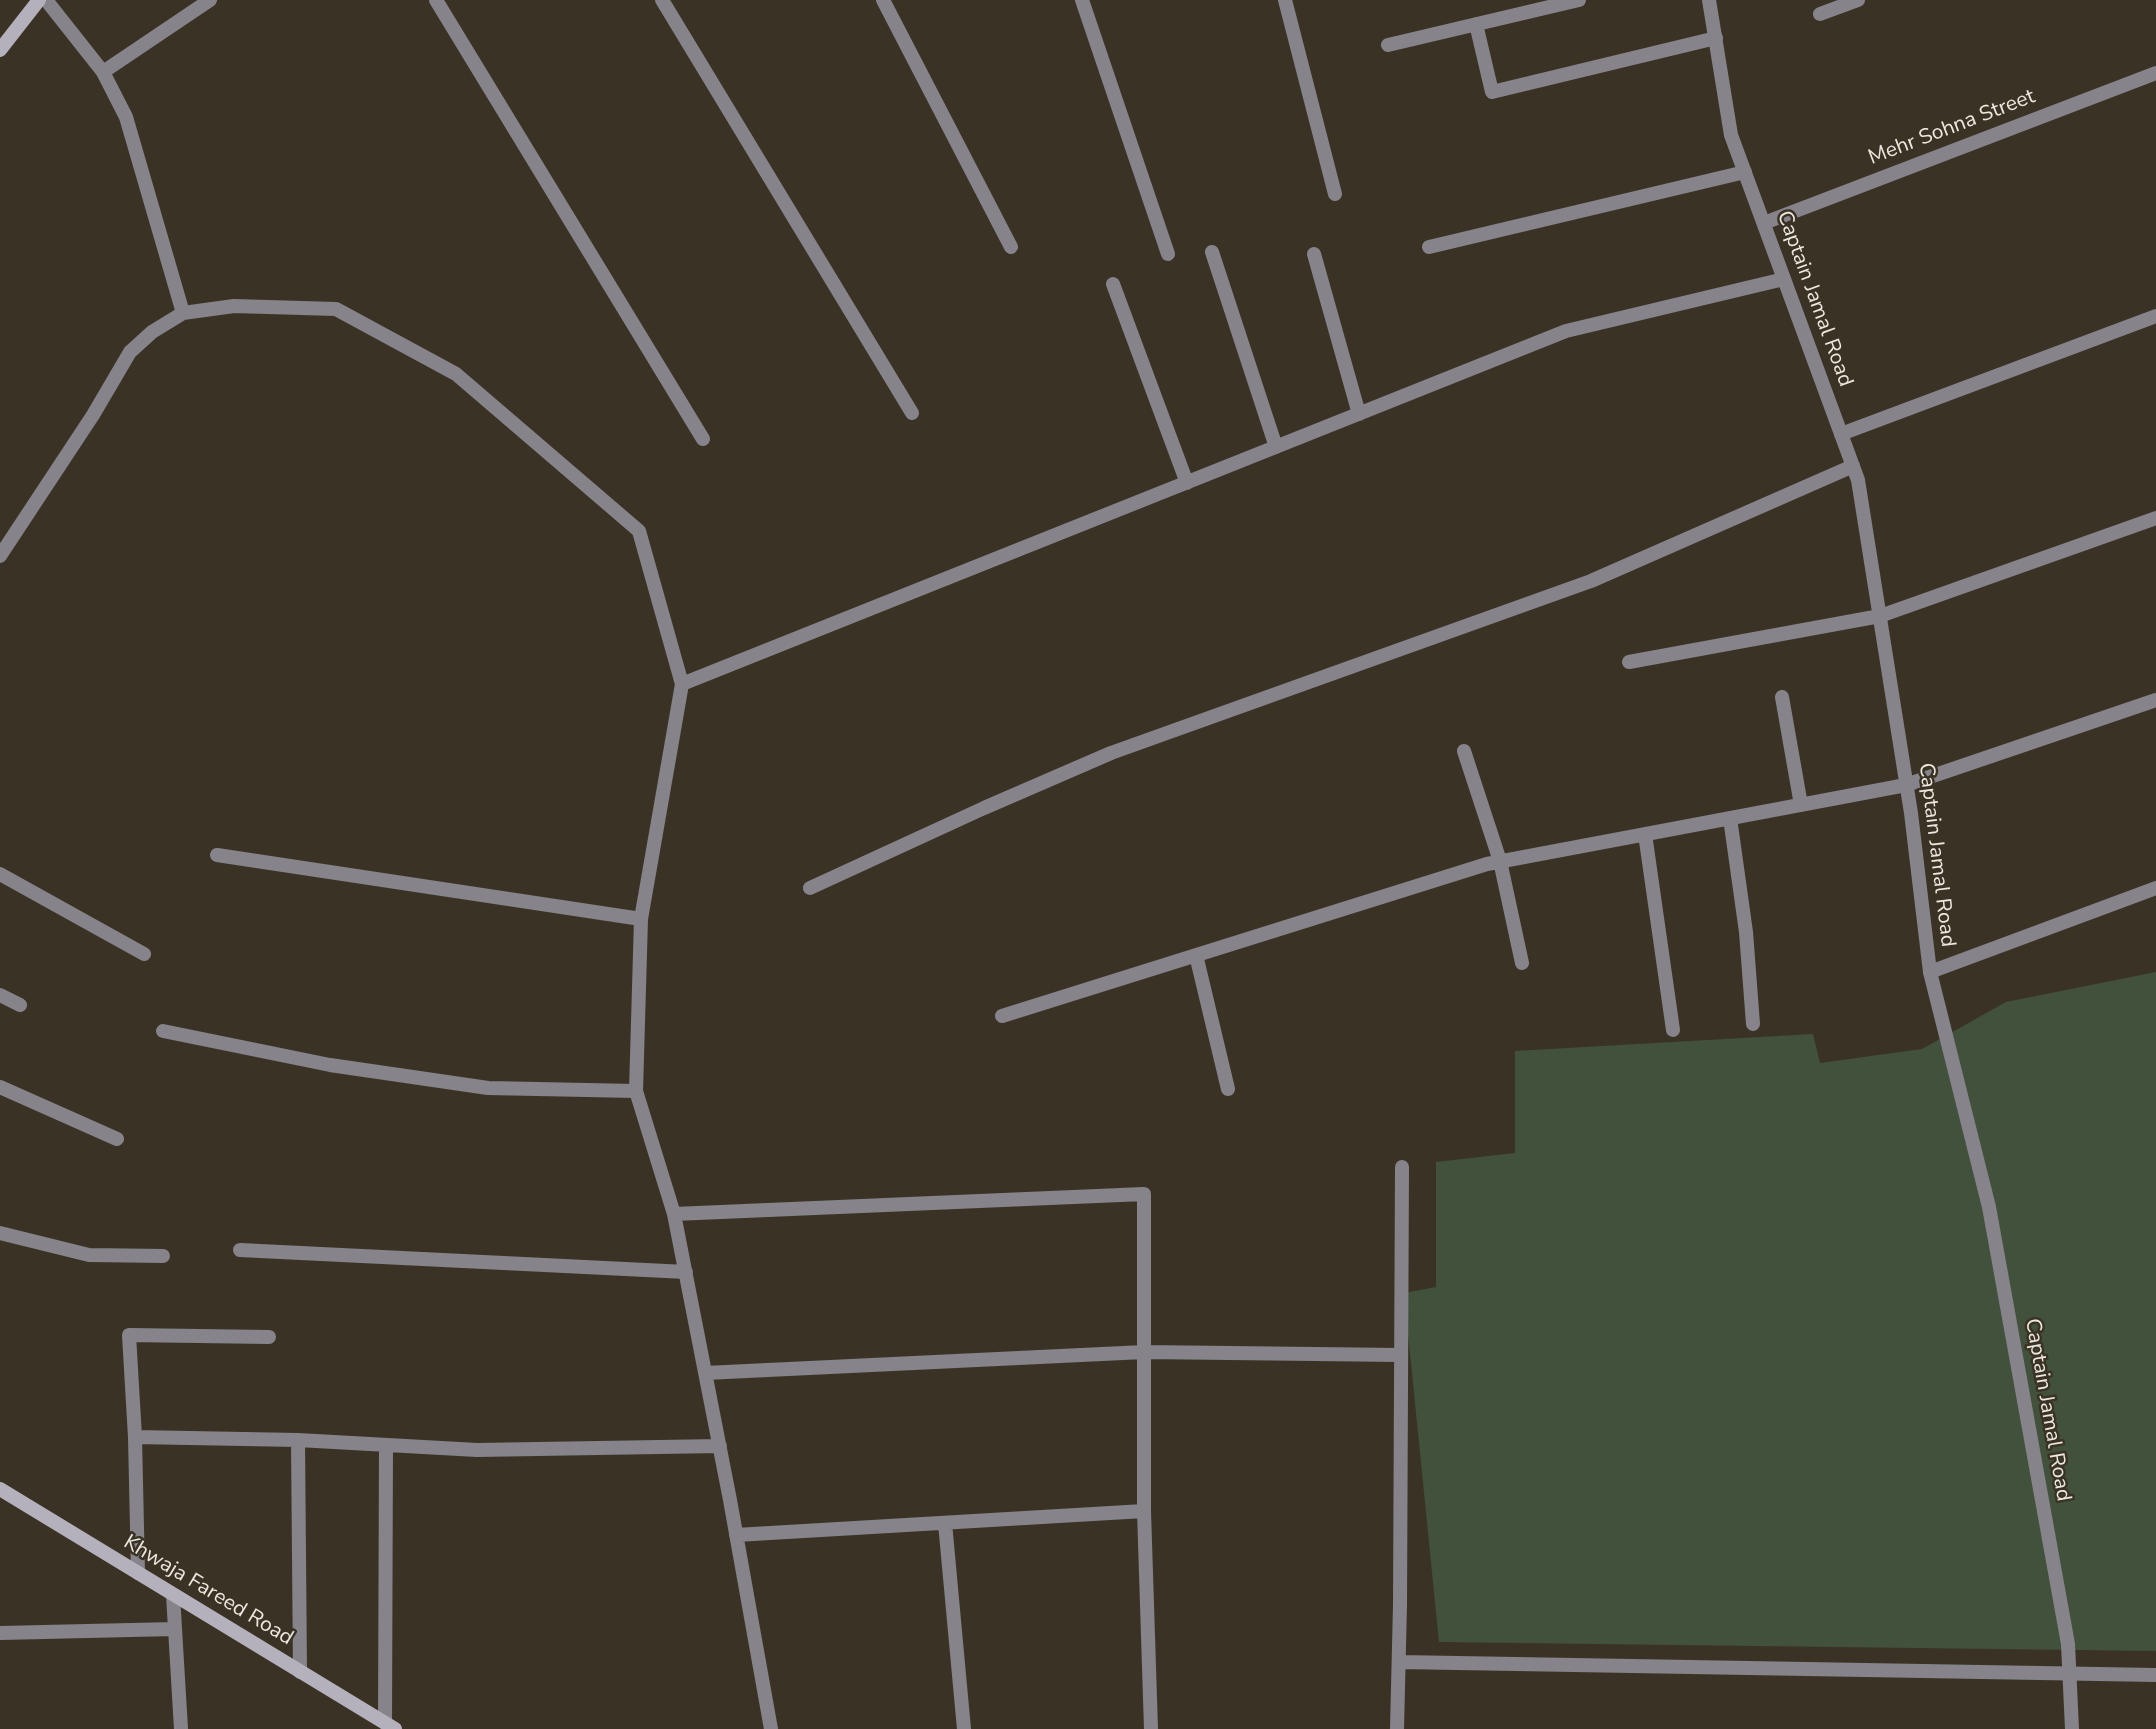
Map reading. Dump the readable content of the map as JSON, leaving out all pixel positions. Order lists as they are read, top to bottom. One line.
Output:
{"streets":{"main road":["Khwaja Fareed Road"],"street":["Mehr Sohna Street","Captain Jamal Road"]},"crossings":[["Mehr Sohna Street","Captain Jamal Road"]]}
